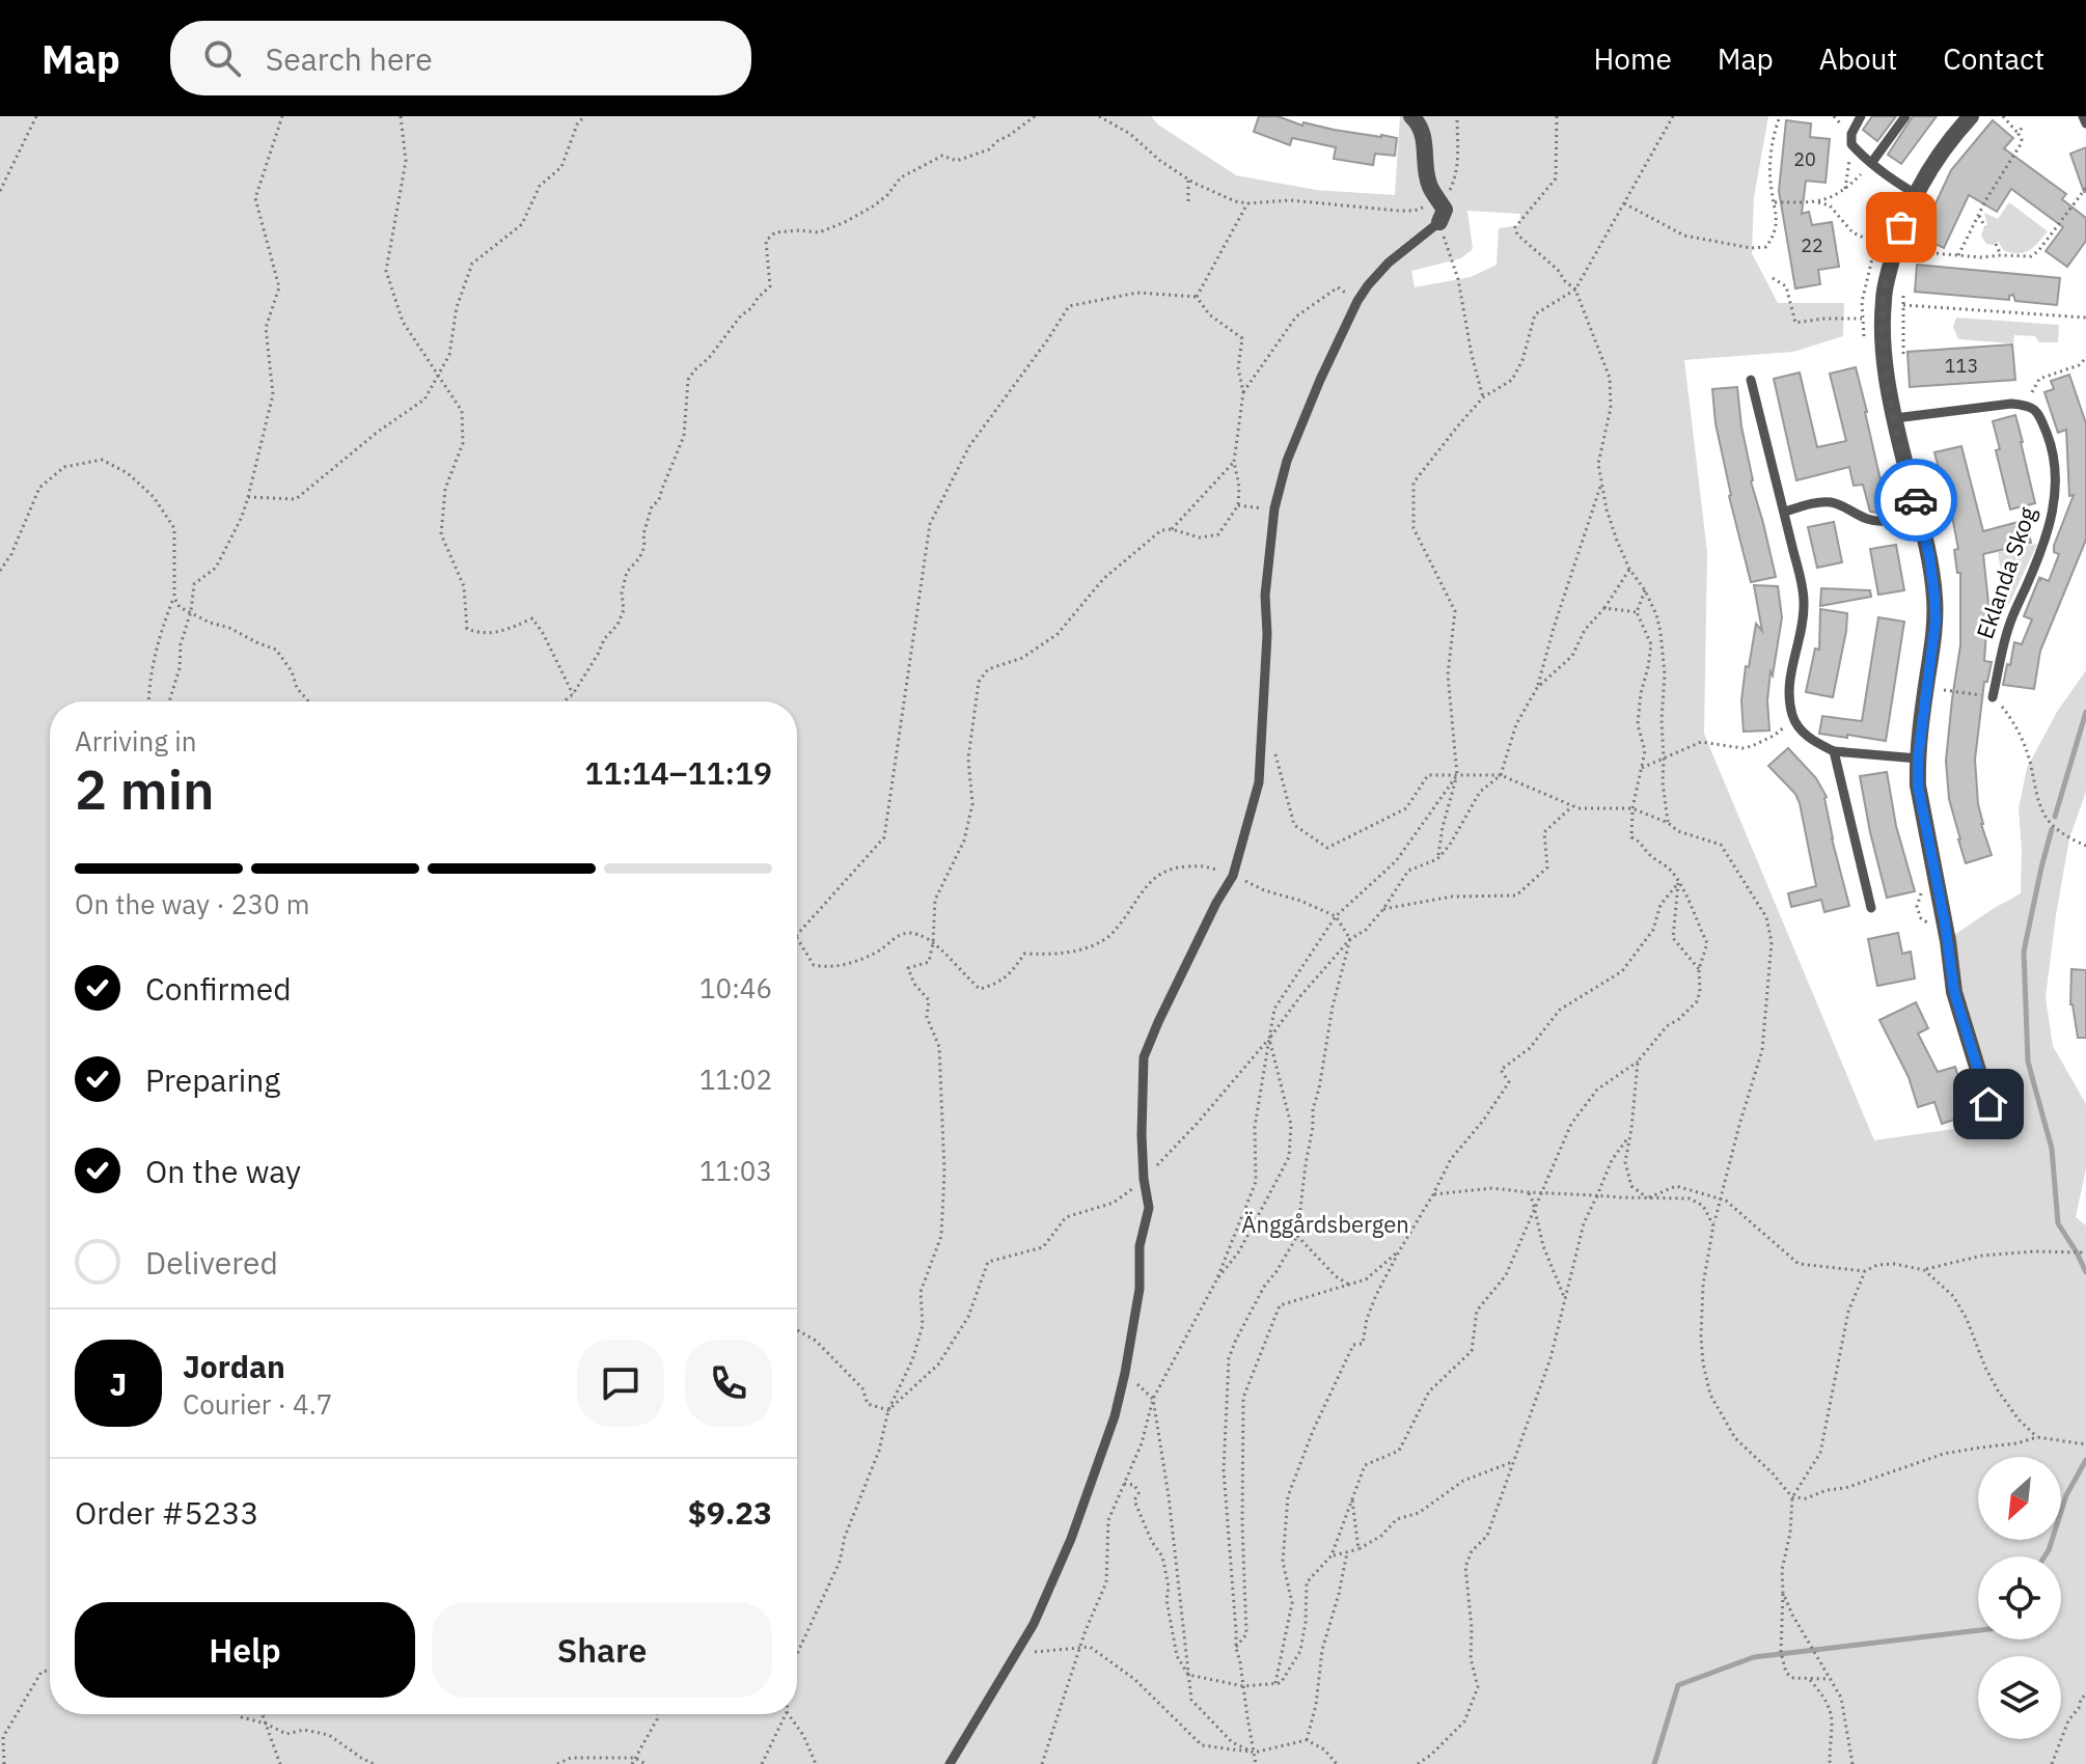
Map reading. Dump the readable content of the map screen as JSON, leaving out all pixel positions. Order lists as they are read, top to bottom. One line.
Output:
{"streets":{"lane":["Eklanda Skog"]},"parks":["Änggårdsbergen"],"house_numbers":["20","22","113"],"north":"bottom left","page":{"header":"Map","search":"Search here","nav":["Home","Map","About","Contact"],"heading":["2 min","Arriving in","11:14–11:19"],"panel":["Jordan","Courier · 4.7","Order #5233","$9.23"],"bar":"On the way · 230 m","list":[["Confirmed","10:46"],["Preparing","11:02"],["On the way","11:03"],"Delivered"],"round":"J","buttons":["Help","Share"]}}
